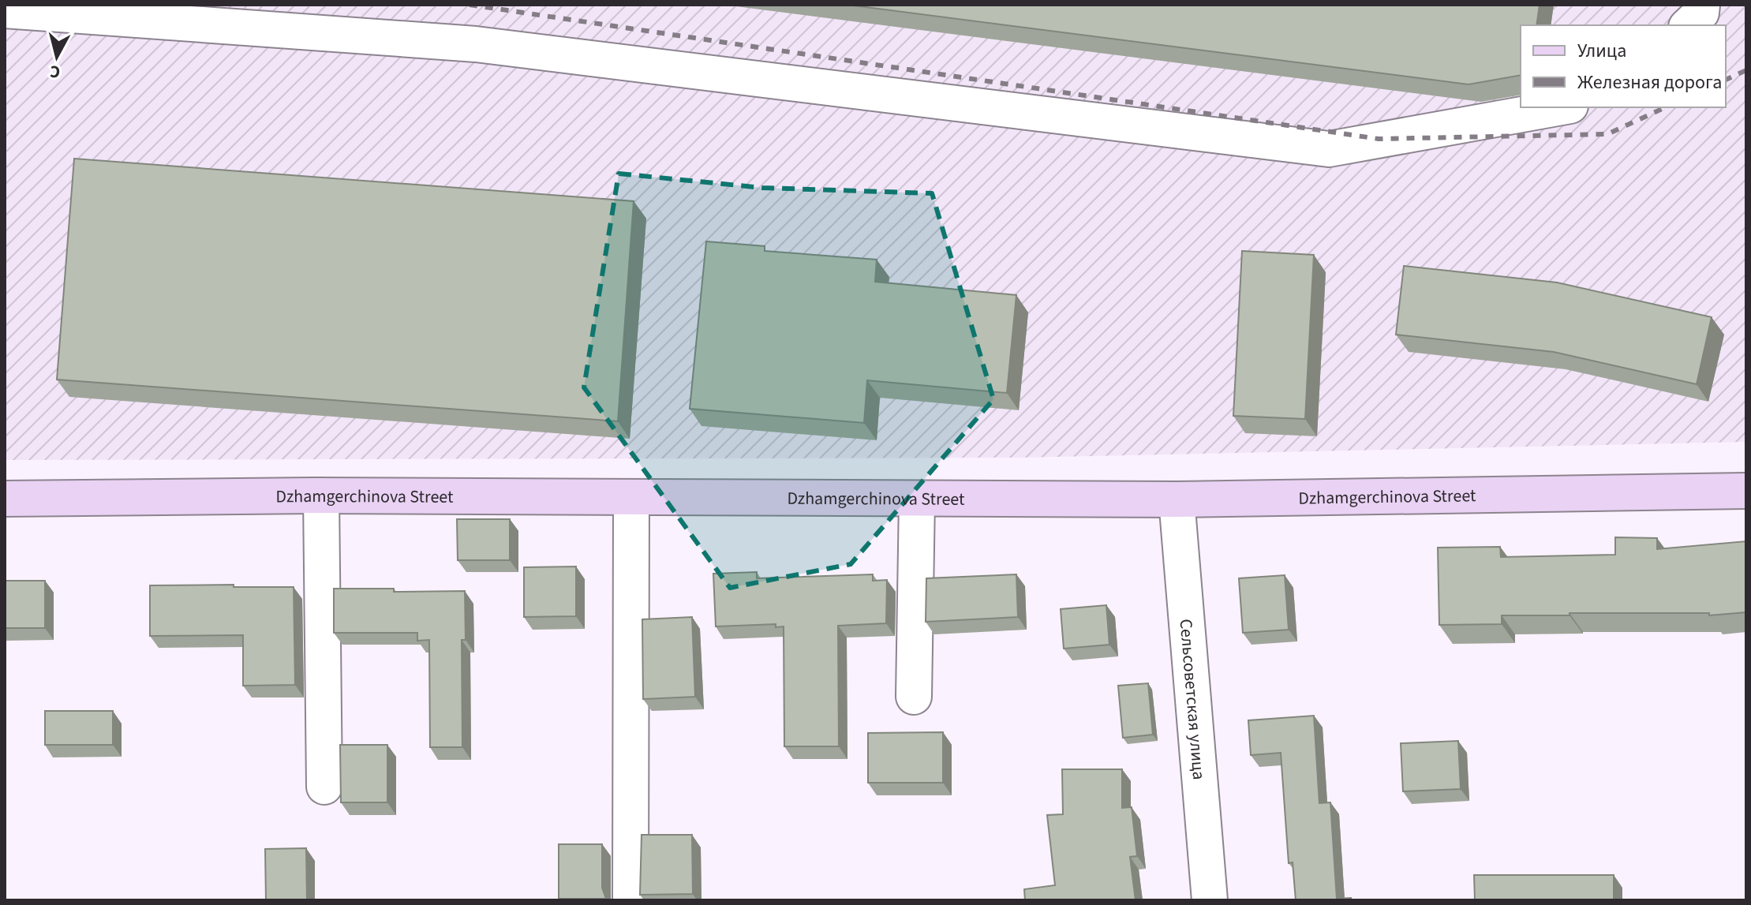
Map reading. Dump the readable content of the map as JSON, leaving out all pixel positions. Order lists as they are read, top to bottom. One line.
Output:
{"streets":{"street":["Dzhamgerchinova Street","Сельсоветская улица"]},"crossings":[["Dzhamgerchinova Street","Сельсоветская улица"]],"legend":["Улица","Железная дорога"],"north":"bottom"}
